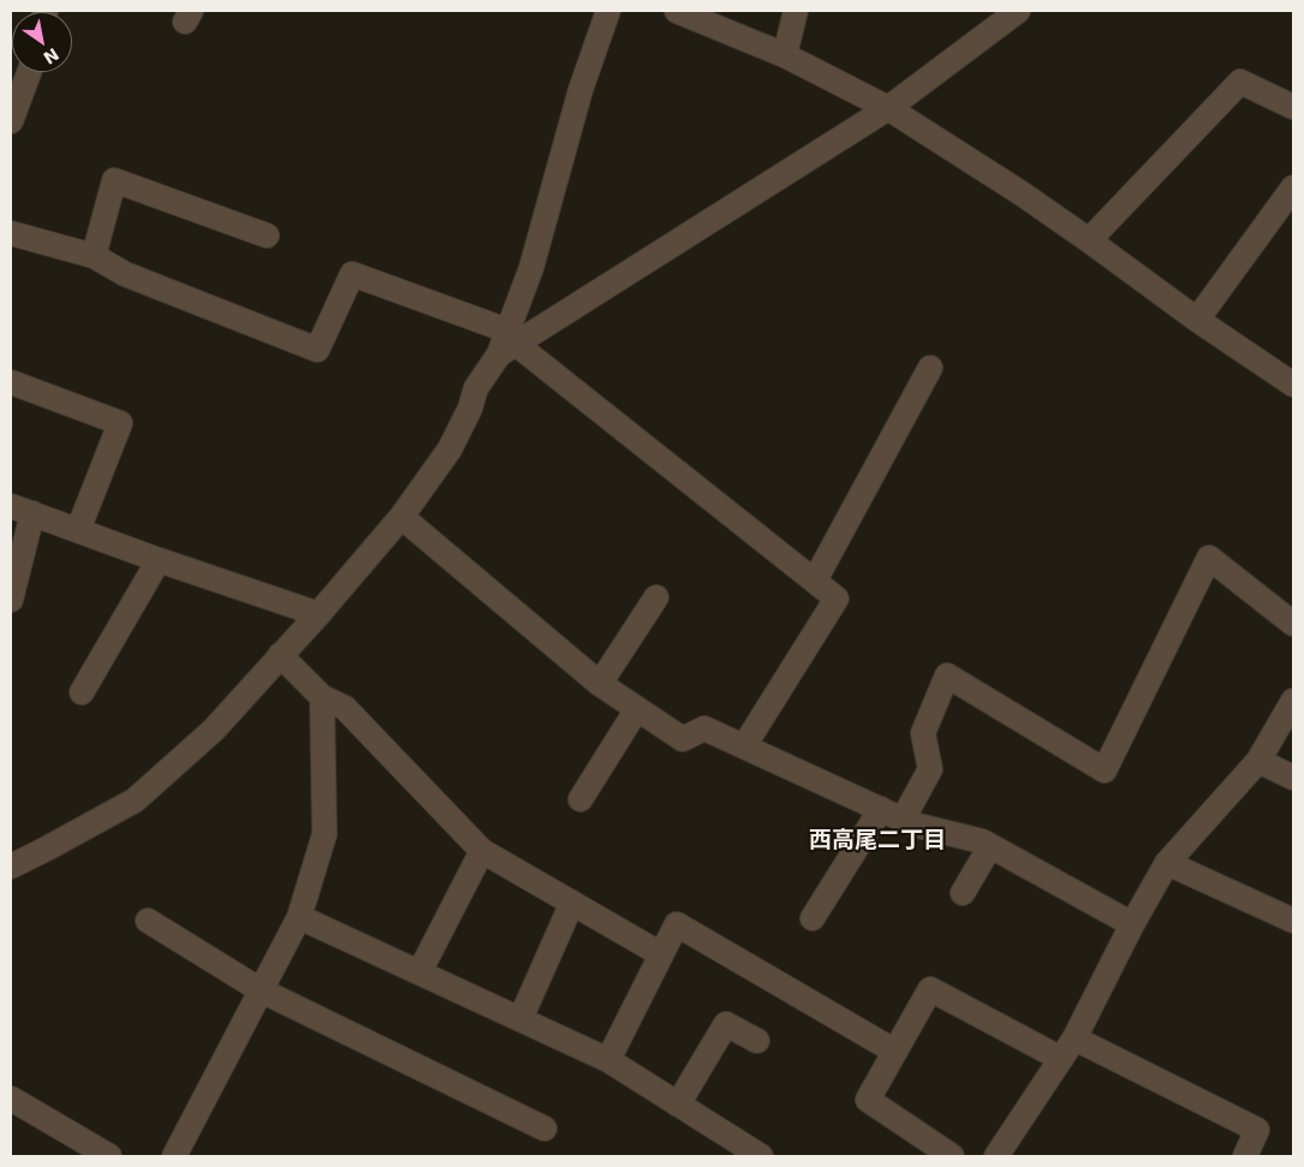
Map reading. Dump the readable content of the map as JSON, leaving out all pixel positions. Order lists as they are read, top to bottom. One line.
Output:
{"districts":["西高尾二丁目"],"north":"bottom right"}
